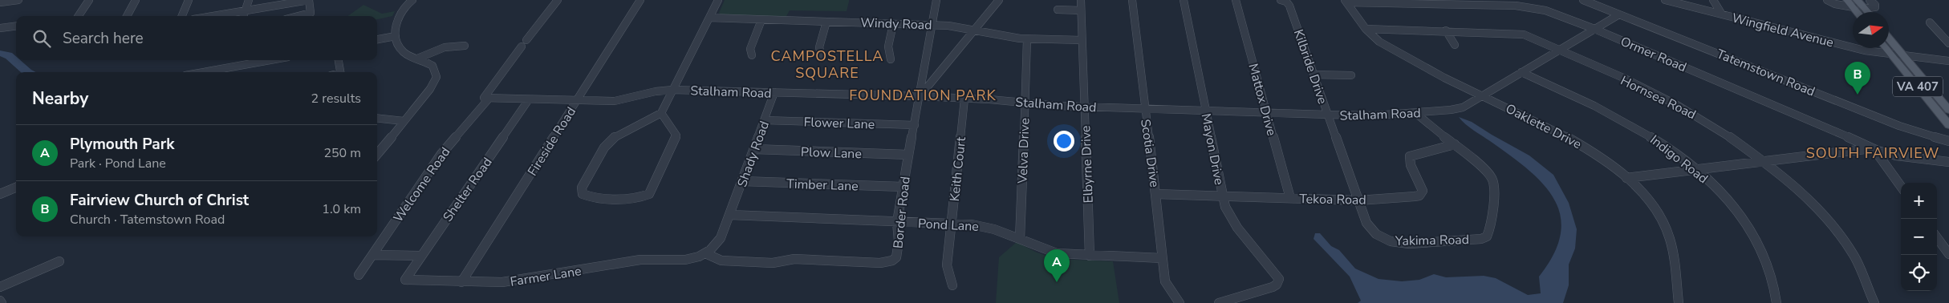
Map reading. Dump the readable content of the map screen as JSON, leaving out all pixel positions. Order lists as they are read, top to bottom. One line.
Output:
{"streets":{"main road":["VA 407"],"street":["Windy Road","Wingfield Avenue","Ormer Road","Kilbride Drive","Tatemstown Road","Stalham Road","Hornsea Road","Mattox Drive","Flower Lane","Oaklette Drive","Fireside Road","Mayon Drive","Velva Drive","Plow Lane","Scotia Drive","Shady Road","Indigo Road","Elbyrne Drive","Keith Court","Welcome Road","Timber Lane","Shelter Road","Tekoa Road","Border Road","Pond Lane","Yakima Road","Farmer Lane"]},"crossings":[["Windy Road","Velva Drive"],["Windy Road","Elbyrne Drive"],["Windy Road","Border Road"],["Wingfield Avenue","VA 407"],["Ormer Road","Stalham Road"],["Ormer Road","Oaklette Drive"],["Kilbride Drive","Stalham Road"],["Kilbride Drive","Tekoa Road"],["Kilbride Drive","Yakima Road"],["Tatemstown Road","Stalham Road"],["Stalham Road","Hornsea Road"],["Stalham Road","Mattox Drive"],["Stalham Road","Oaklette Drive"],["Stalham Road","Fireside Road"],["Stalham Road","Mayon Drive"],["Stalham Road","Velva Drive"],["Stalham Road","Scotia Drive"],["Stalham Road","Shady Road"],["Stalham Road","Indigo Road"],["Stalham Road","Elbyrne Drive"],["Stalham Road","Keith Court"],["Stalham Road","Welcome Road"],["Stalham Road","Shelter Road"],["Stalham Road","Border Road"],["Hornsea Road","Oaklette Drive"],["Mattox Drive","Tekoa Road"],["Flower Lane","Shady Road"],["Flower Lane","Border Road"],["Fireside Road","Farmer Lane"],["Mayon Drive","Tekoa Road"],["Velva Drive","Pond Lane"],["Plow Lane","Shady Road"],["Plow Lane","Border Road"],["Scotia Drive","Tekoa Road"],["Scotia Drive","Pond Lane"],["Shady Road","Timber Lane"],["Shady Road","Border Road"],["Shady Road","Pond Lane"],["Shady Road","Farmer Lane"],["Elbyrne Drive","Pond Lane"],["Keith Court","Pond Lane"],["Timber Lane","Border Road"],["Shelter Road","Farmer Lane"],["Tekoa Road","Yakima Road"],["Border Road","Pond Lane"],["Border Road","Farmer Lane"]],"districts":["CAMPOSTELLA SQUARE","FOUNDATION PARK","SOUTH FAIRVIEW"],"north":"right","page":{"search":"Search here","pins":["B","A"],"heading":["Nearby","2 results"],"list":[{"mark":"A","name":"Plymouth Park","note":"Park · Pond Lane","value":"250 m"},{"mark":"B","name":"Fairview Church of Christ","note":"Church · Tatemstown Road","value":"1.0 km"}],"map_buttons":["+","−"]}}
